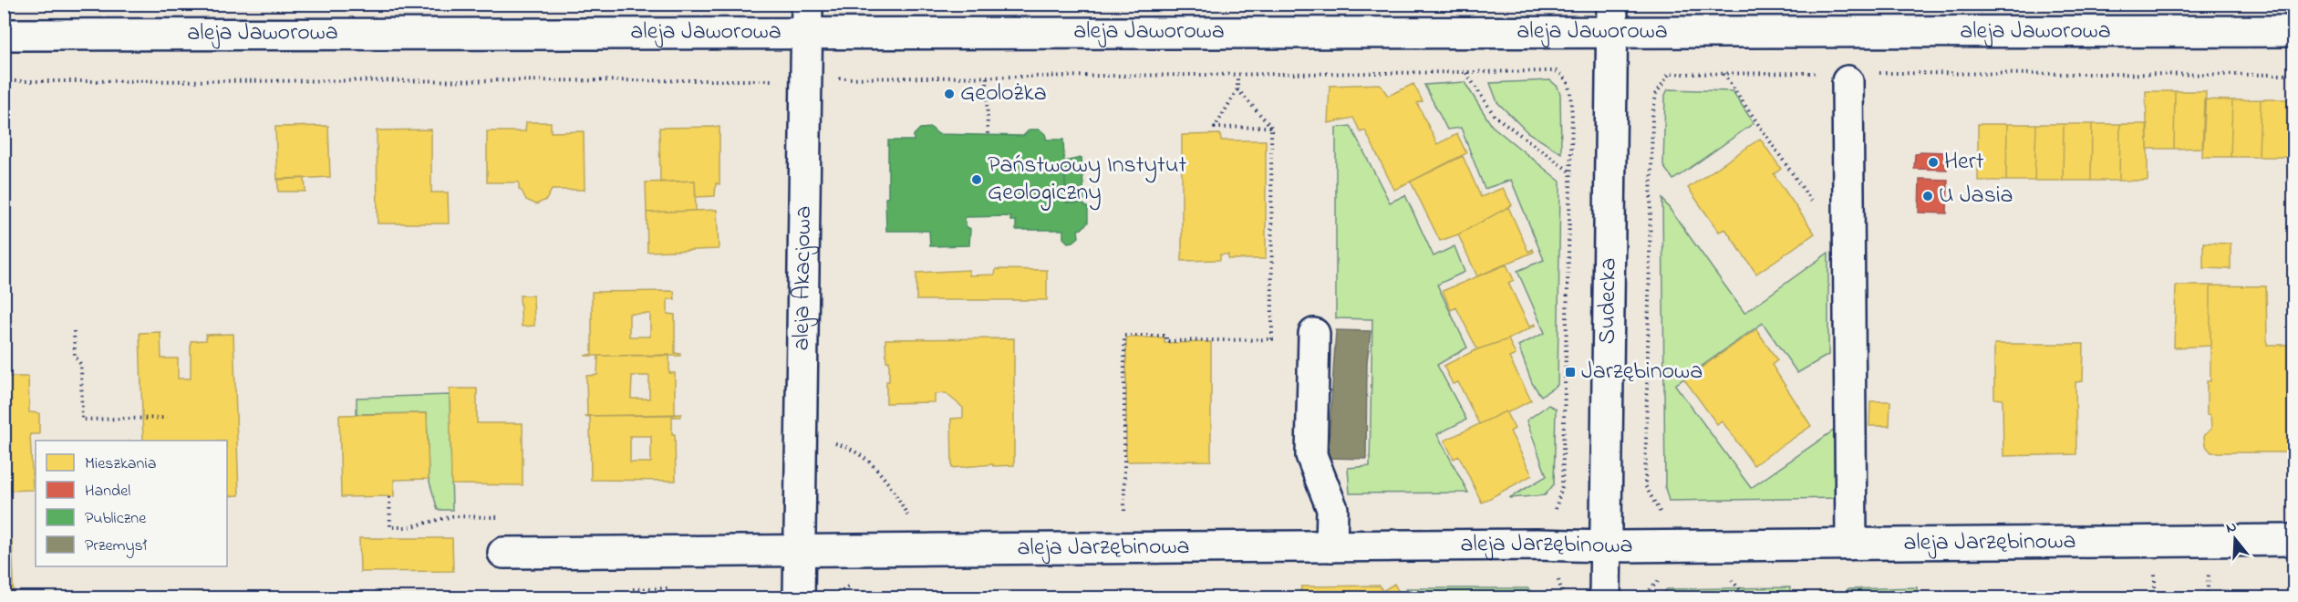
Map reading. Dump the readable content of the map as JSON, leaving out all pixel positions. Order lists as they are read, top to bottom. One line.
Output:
{"streets":{"street":["aleja Jaworowa","aleja Akacjowa","Sudecka","aleja Jarzębinowa"]},"crossings":[["aleja Jaworowa","aleja Akacjowa"],["aleja Jaworowa","Sudecka"],["aleja Akacjowa","aleja Jarzębinowa"],["Sudecka","aleja Jarzębinowa"]],"places":{"other":["Geolożka","Hert","Państwowy Instytut Geologiczny","U Jasia"],"transit":["Jarzębinowa"]},"legend":["Mieszkania","Handel","Publiczne","Przemysł"],"north":"top"}
